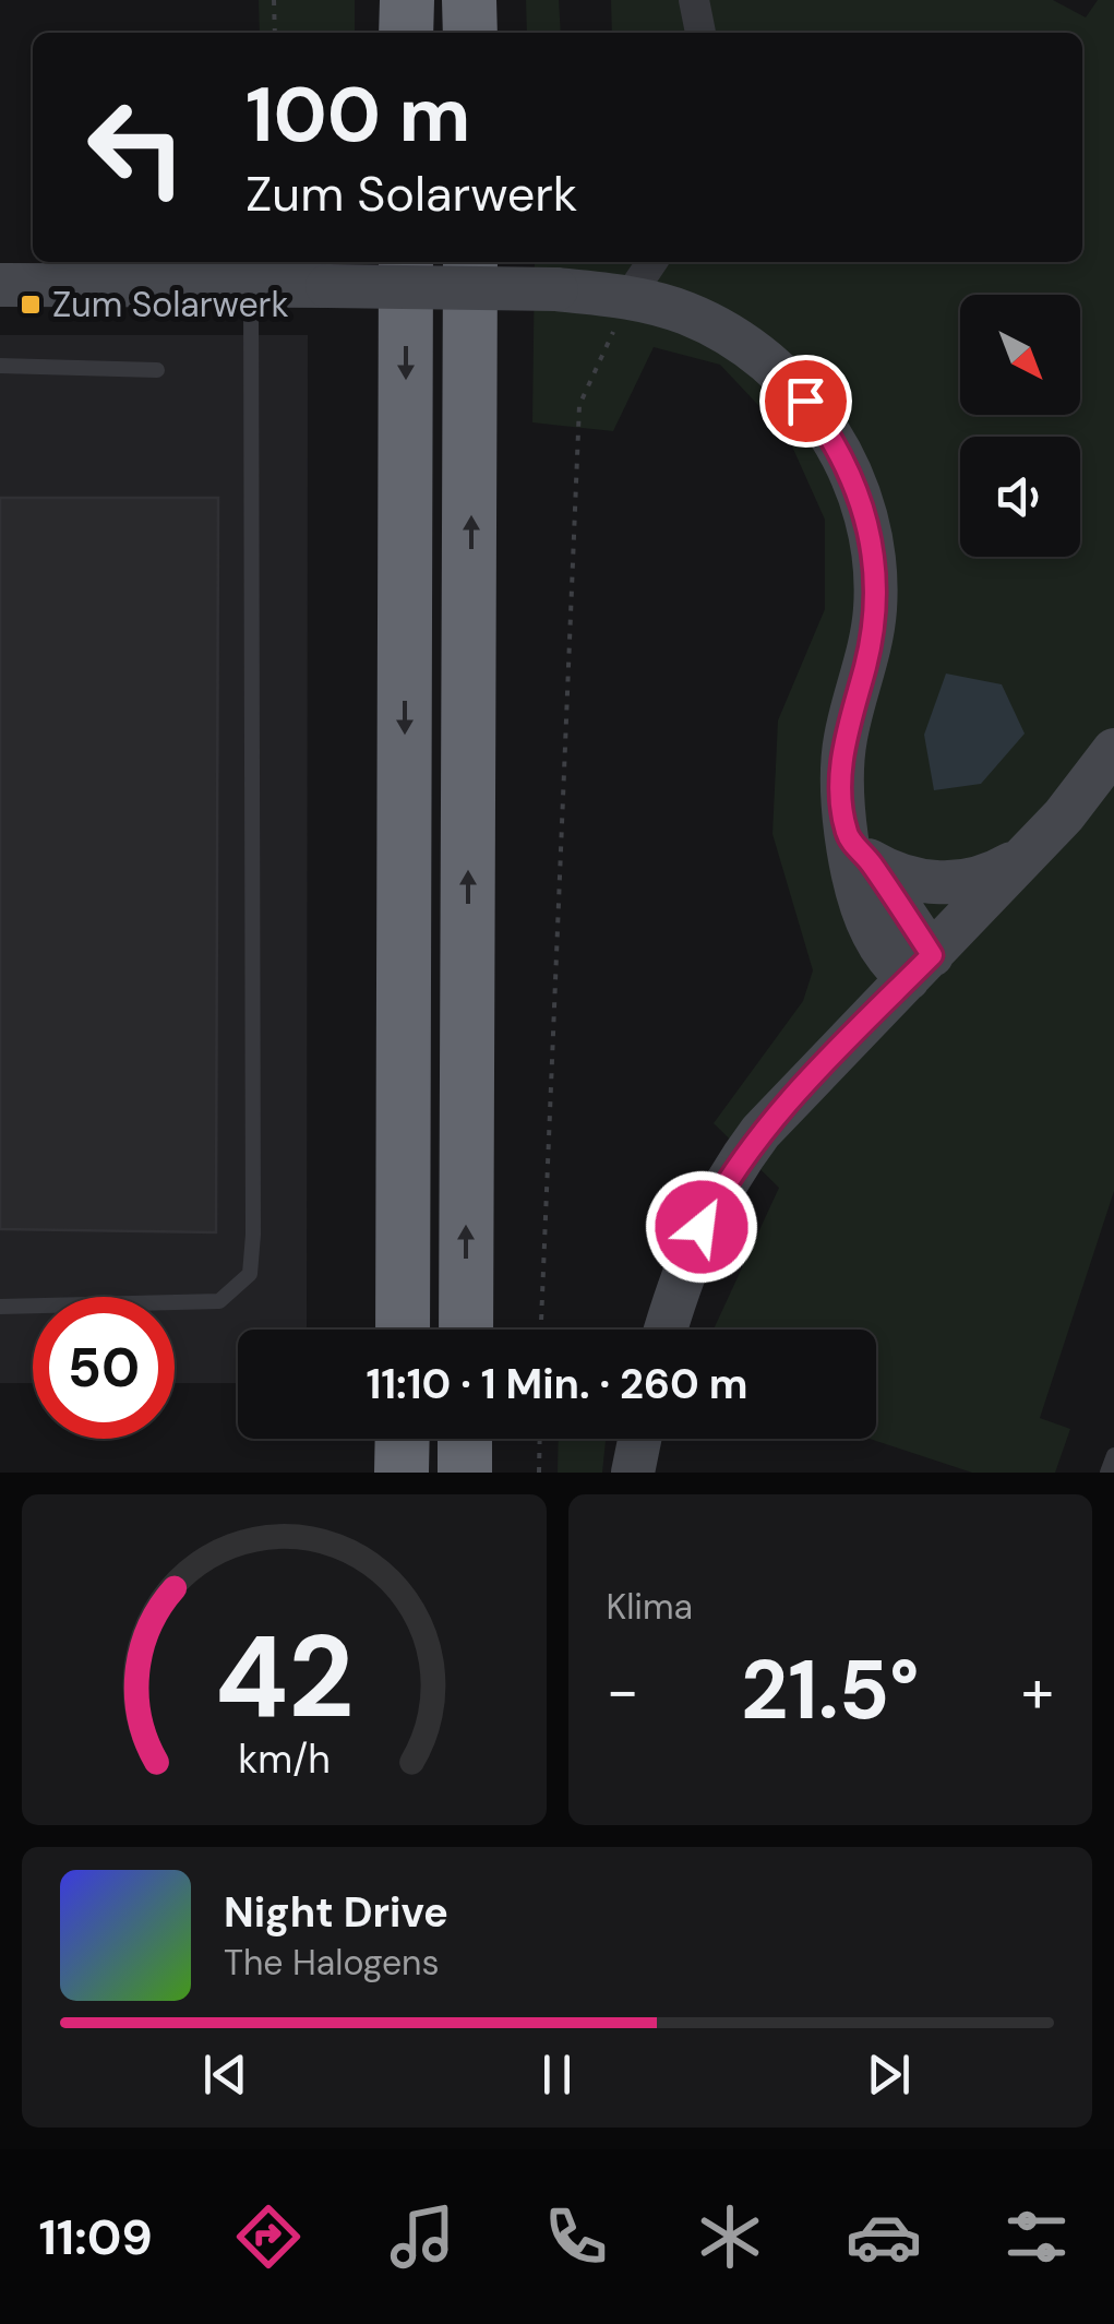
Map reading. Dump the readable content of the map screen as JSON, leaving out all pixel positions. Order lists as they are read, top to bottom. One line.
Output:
{"places":{"transit":["Zum Solarwerk"]},"north":"bottom right","page":{"turn":["100 m","Zum Solarwerk"],"limit":"50","trip":"11:10 · 1 Min. · 260 m","tile":"Klima","heat":["−","21.5°","+"],"song":["Night Drive","The Halogens"],"tabs":"11:09","gauge":["42","km/h"]}}
